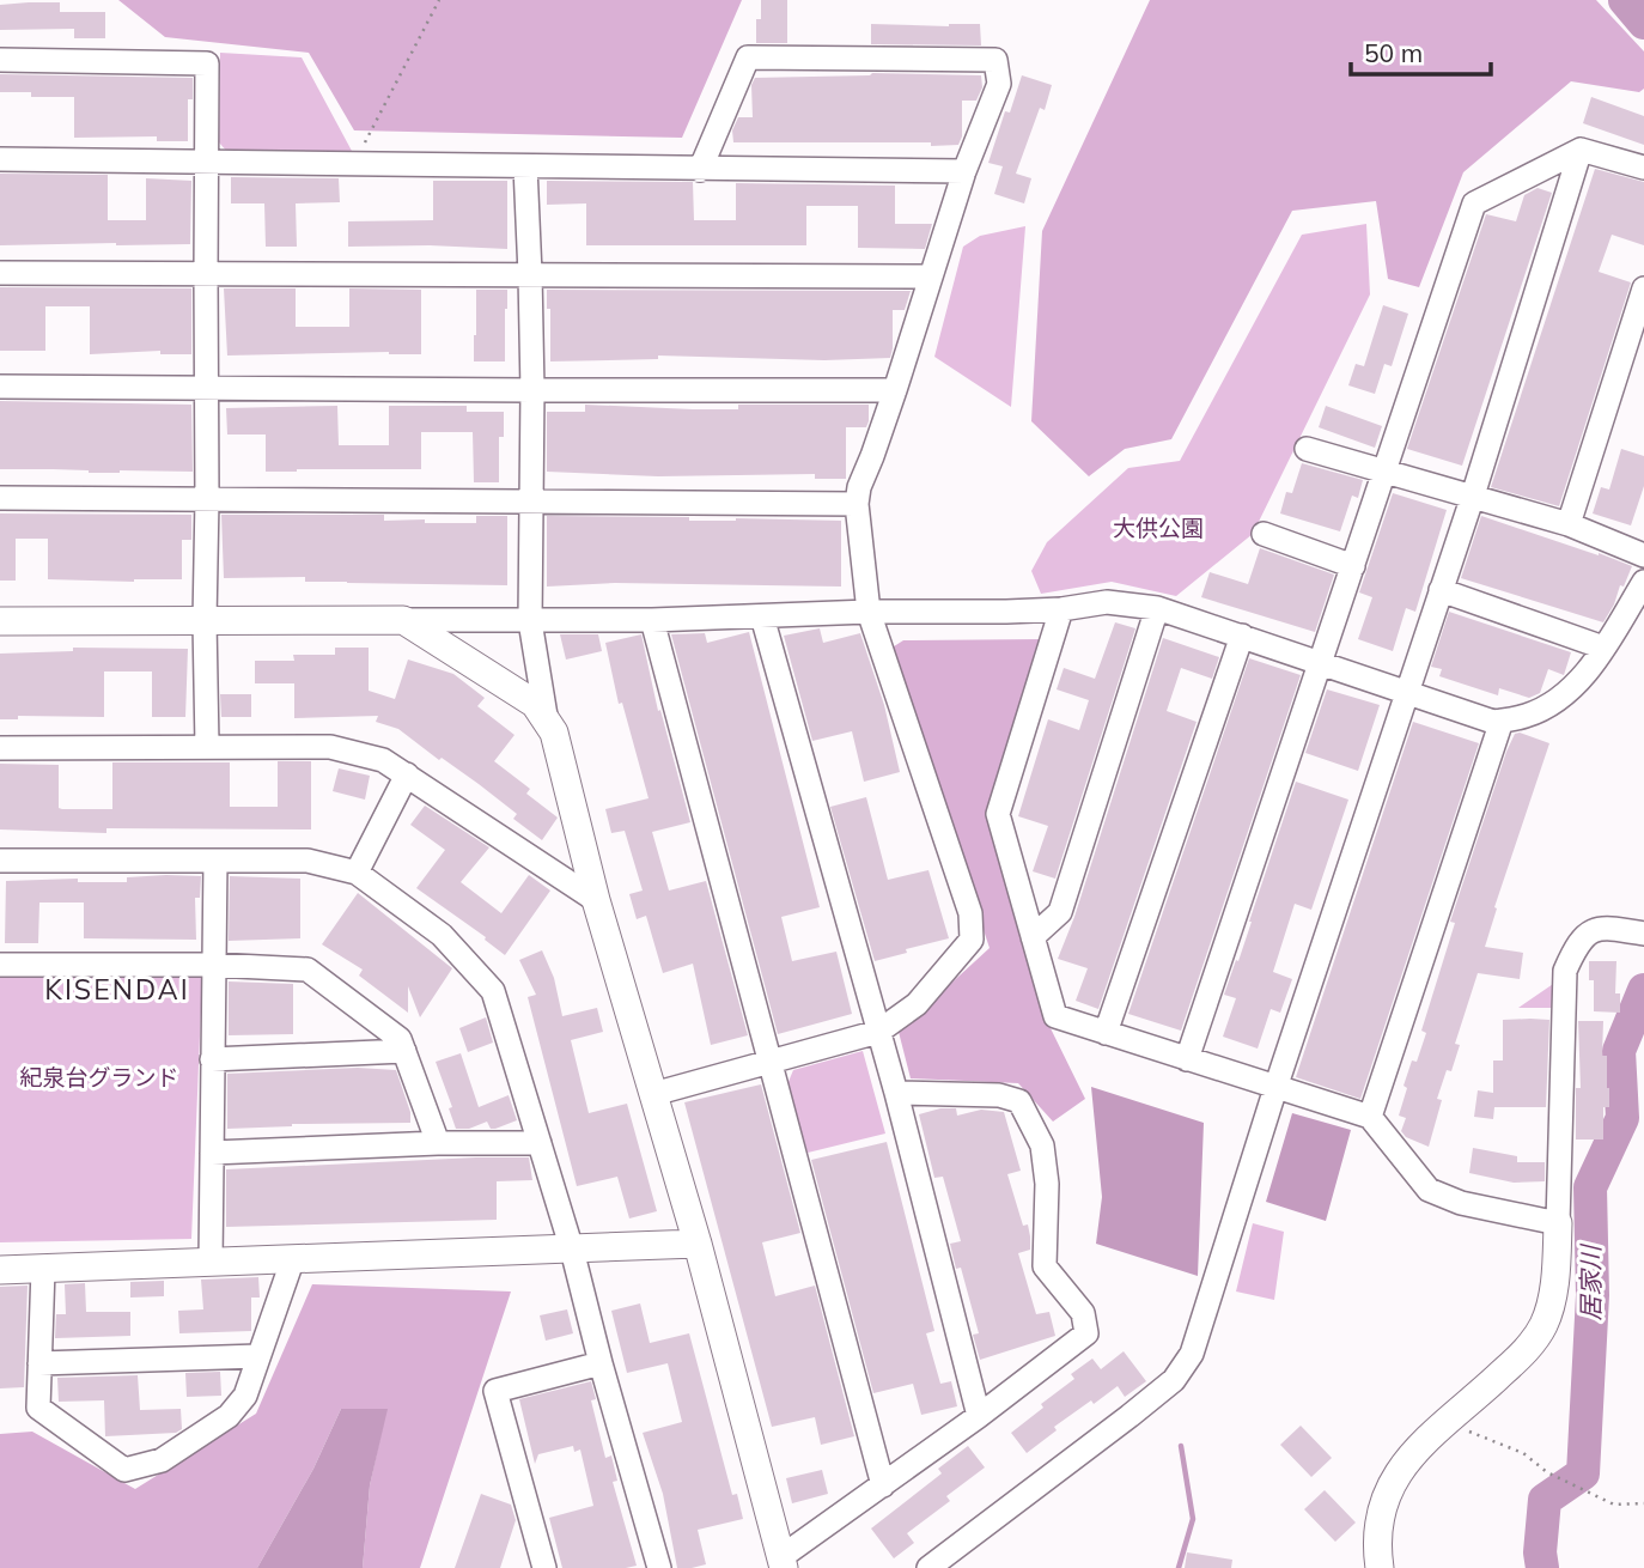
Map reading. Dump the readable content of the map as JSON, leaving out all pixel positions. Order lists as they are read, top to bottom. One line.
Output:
{"districts":["KISENDAI"],"water":["居家川"],"parks":["大供公園","紀泉台グランド"],"scale_bar":"50 m"}
